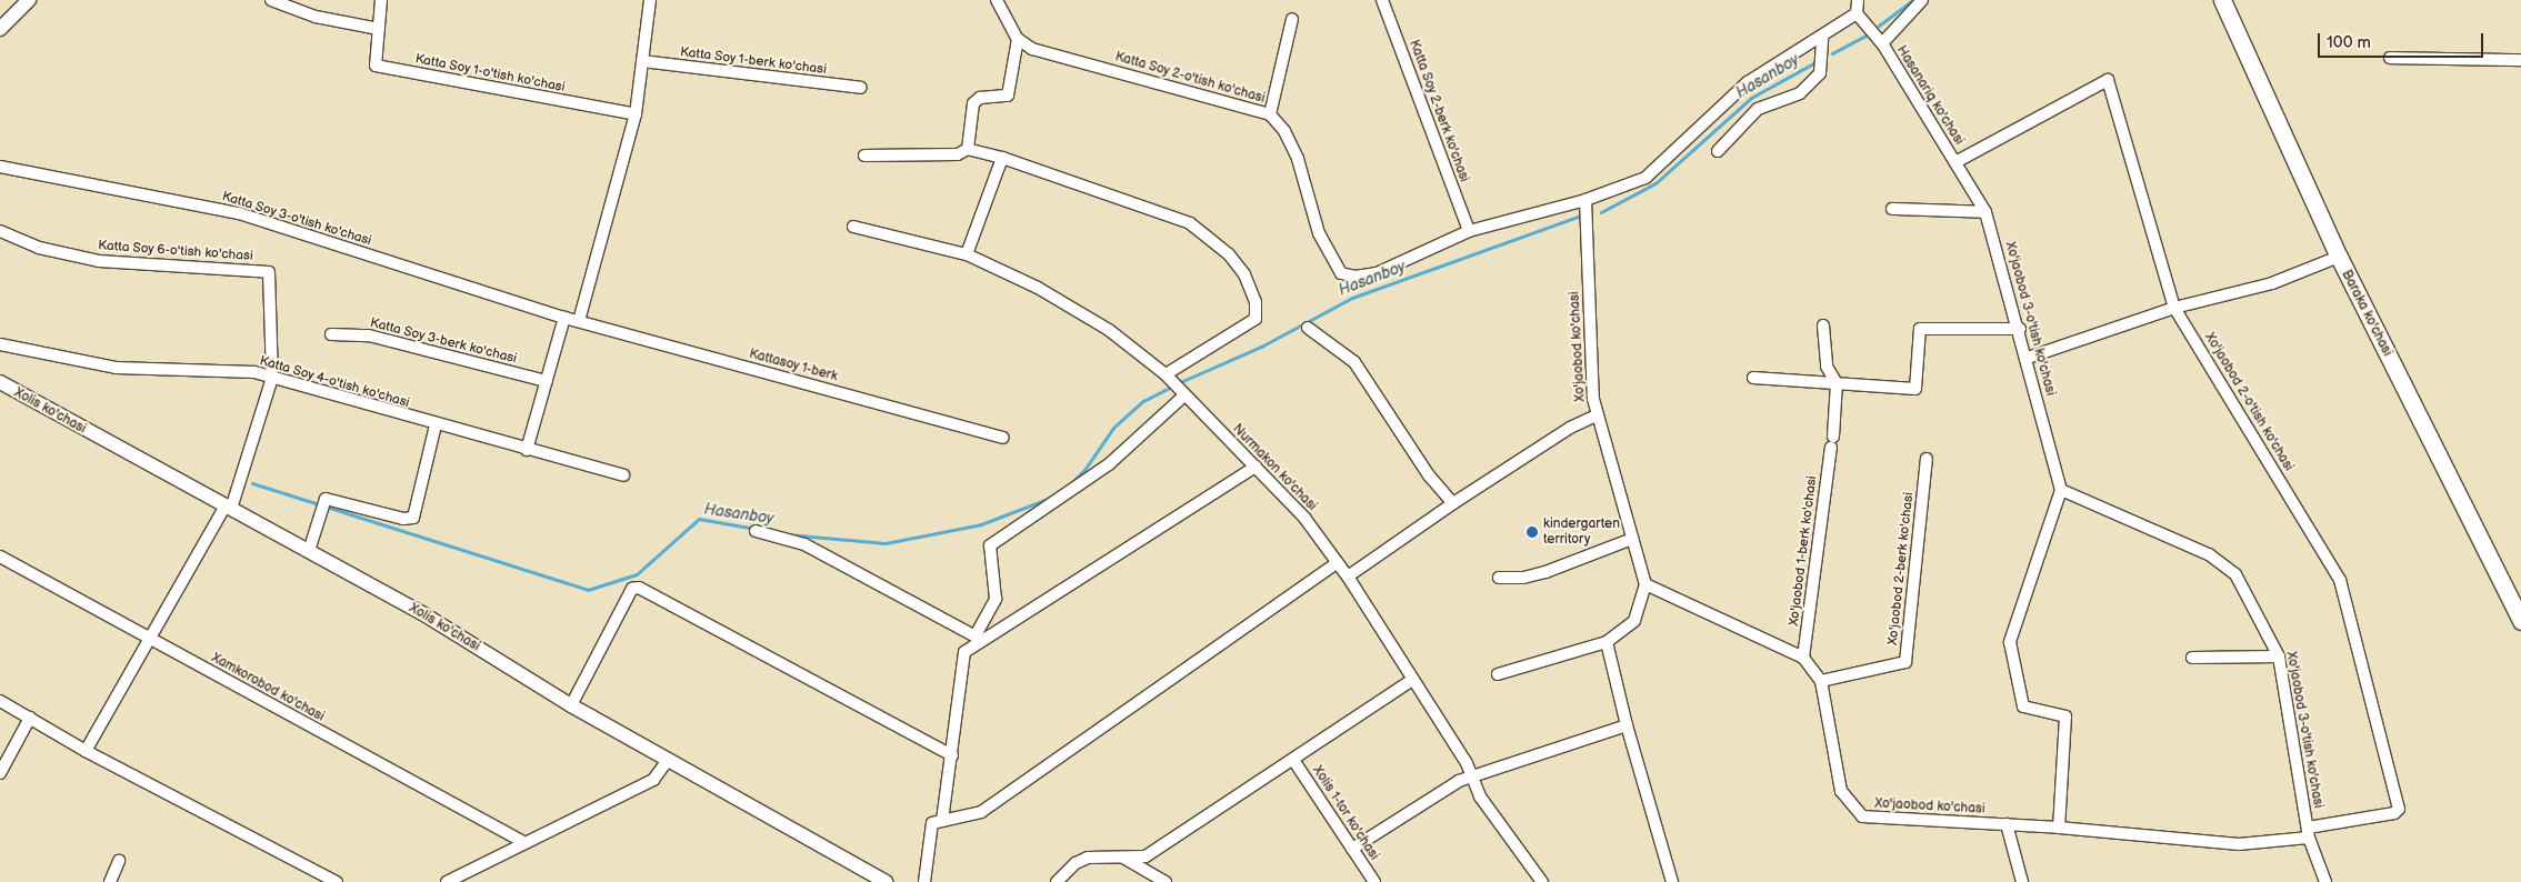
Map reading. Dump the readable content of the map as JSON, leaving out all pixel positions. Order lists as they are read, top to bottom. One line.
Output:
{"streets":{"main road":["Baraka ko'chasi"],"street":["Katta Soy 1-berk ko'chasi","Katta Soy 1-o'tish ko'chasi","Katta Soy 2-o'tish ko'chasi","Hasanariq ko'chasi","Katta Soy 2-berk ko'chasi","Katta Soy 3-o'tish ko'chasi","Katta Soy 6-o'tish ko'chasi","Xo'jaobod 3-o'tish ko'chasi","Katta Soy 3-berk ko'chasi","Xo'jaobod ko'chasi","Kattasoy 1-berk","Katta Soy 4-o'tish ko'chasi","Xo'jaobod 2-o'tish ko'chasi","Xolis ko'chasi","Nurmakon ko'chasi","Xo'jaobod 1-berk ko'chasi","Xo'jaobod 2-berk ko'chasi","Xamkorobod ko'chasi","Xolis 1-tor ko'chasi"]},"crossings":[["Katta Soy 2-o'tish ko'chasi","Katta Soy 2-berk ko'chasi"],["Katta Soy 2-o'tish ko'chasi","Xo'jaobod ko'chasi"],["Hasanariq ko'chasi","Xo'jaobod 3-o'tish ko'chasi"],["Hasanariq ko'chasi","Xo'jaobod 2-o'tish ko'chasi"],["Katta Soy 3-o'tish ko'chasi","Kattasoy 1-berk"],["Katta Soy 6-o'tish ko'chasi","Katta Soy 4-o'tish ko'chasi"],["Katta Soy 6-o'tish ko'chasi","Xolis ko'chasi"],["Katta Soy 6-o'tish ko'chasi","Xamkorobod ko'chasi"],["Xo'jaobod 3-o'tish ko'chasi","Xo'jaobod ko'chasi"],["Xo'jaobod 3-o'tish ko'chasi","Xo'jaobod 2-o'tish ko'chasi"],["Xo'jaobod ko'chasi","Xo'jaobod 2-o'tish ko'chasi"],["Xo'jaobod ko'chasi","Xo'jaobod 1-berk ko'chasi"],["Xo'jaobod ko'chasi","Xo'jaobod 2-berk ko'chasi"]],"water":["Hasanboy"],"places":["kindergarten territory"],"scale_bar":"100 m"}
